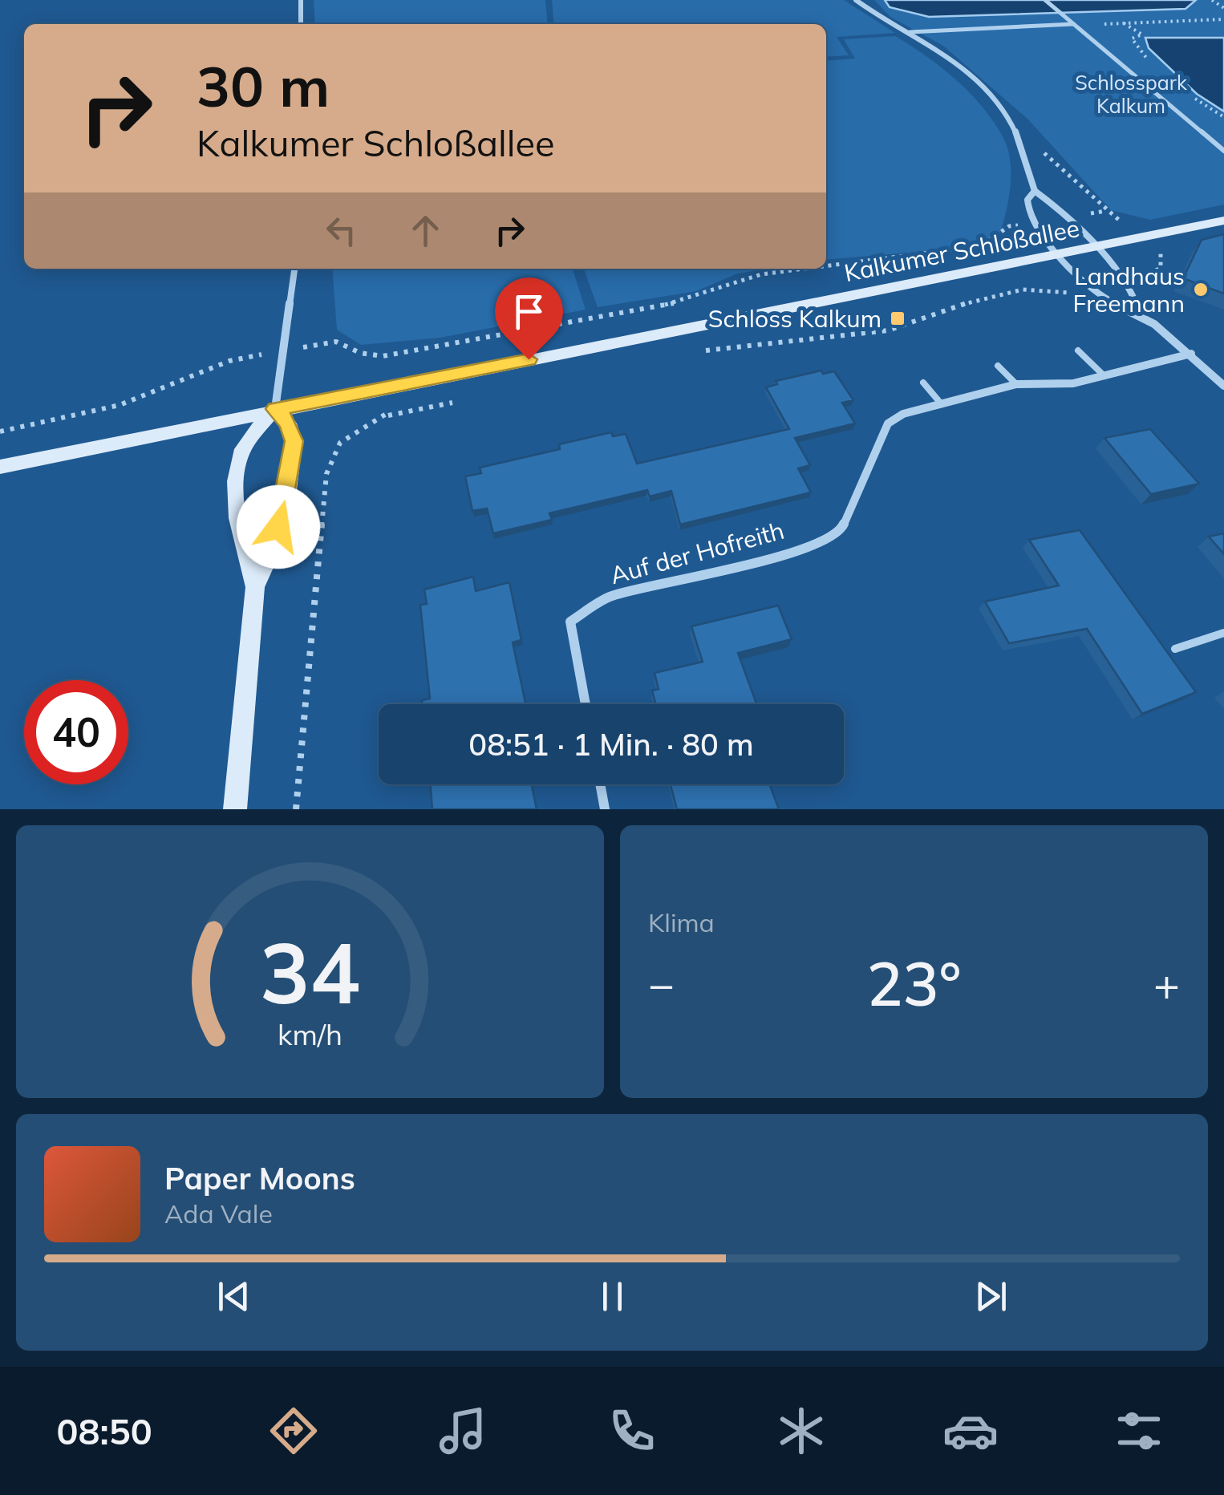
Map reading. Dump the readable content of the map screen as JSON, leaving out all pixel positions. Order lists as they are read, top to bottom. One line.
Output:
{"streets":{"main road":["Kalkumer Schloßallee"],"street":["Auf der Hofreith"]},"parks":["Schlosspark Kalkum"],"places":{"other":["Landhaus Freemann"],"transit":["Schloss Kalkum"]},"page":{"turn":["30 m","Kalkumer Schloßallee"],"limit":"40","trip":"08:51 · 1 Min. · 80 m","tile":"Klima","heat":["−","23°","+"],"song":["Paper Moons","Ada Vale"],"tabs":"08:50","gauge":["34","km/h"]}}
